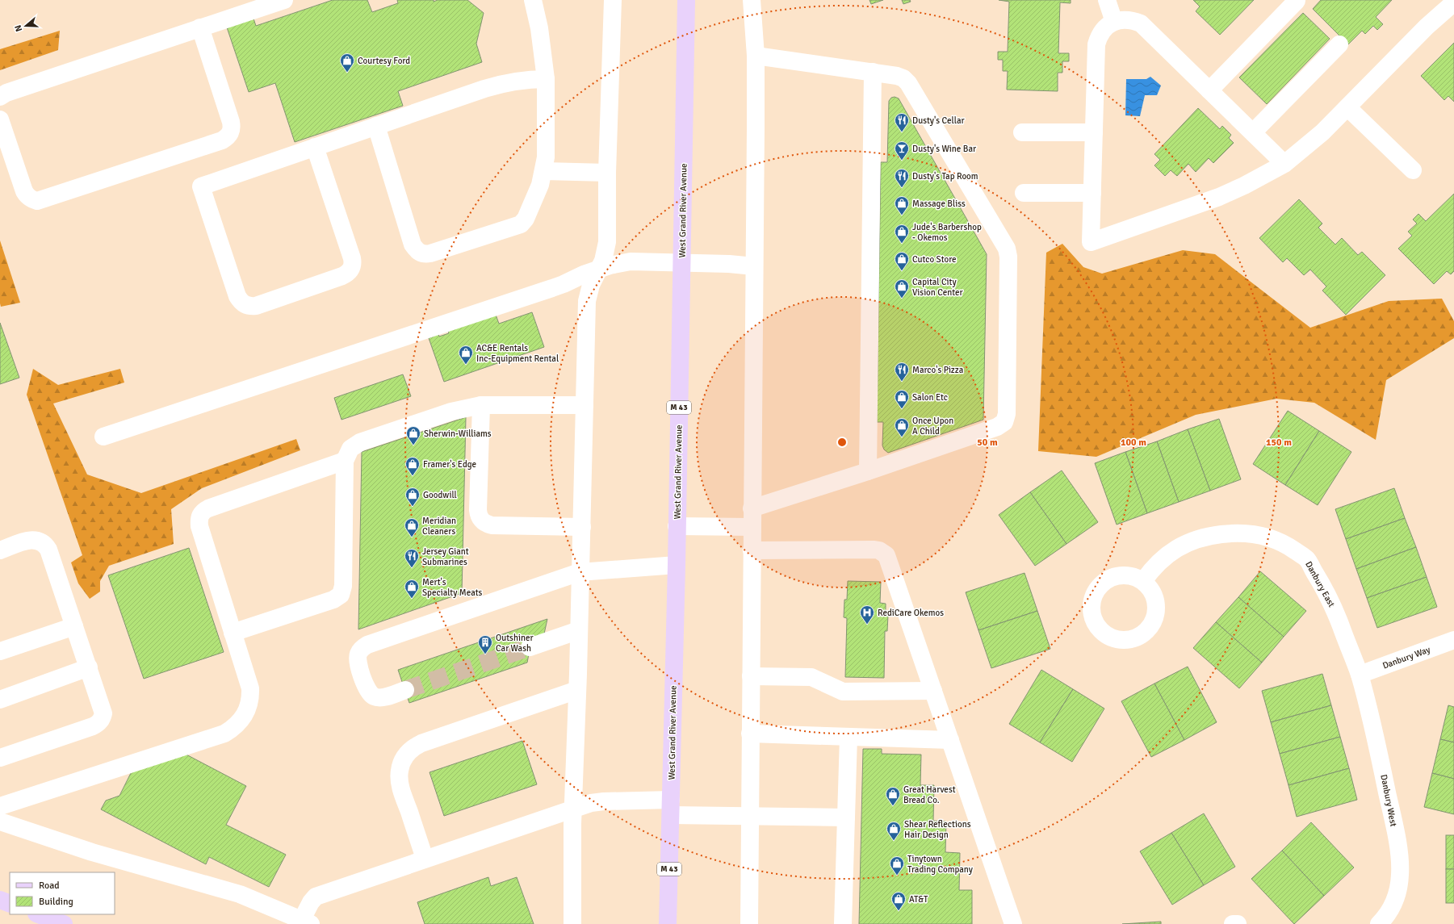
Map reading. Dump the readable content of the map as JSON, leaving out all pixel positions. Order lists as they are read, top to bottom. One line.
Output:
{"streets":{"main road":["West Grand River Avenue","M 43"],"street":["Danbury East","Danbury Way","Danbury West"]},"crossings":[["Danbury East","Danbury Way"],["Danbury East","Danbury West"],["Danbury Way","Danbury West"]],"places":{"shop":["Courtesy Ford","Massage Bliss","Jude's Barbershop - Okemos","Cutco Store","Capital City Vision Center","AC&E Rentals Inc-Equipment Rental","Salon Etc","Once Upon A Child","Sherwin-Williams","Framer's Edge","Goodwill","Meridian Cleaners","Mert's Specialty Meats","Great Harvest Bread Co.","Shear Reflections Hair Design","Tinytown Trading Company","AT&T"],"restaurant":["Dusty's Cellar","Dusty's Tap Room","Marco's Pizza","Jersey Giant Submarines"],"bar":["Dusty's Wine Bar"],"hospital":["RediCare Okemos"],"building":["Outshiner Car Wash"]},"legend":["Road","Building"],"north":"left","rings":["50 m","100 m","150 m"]}
